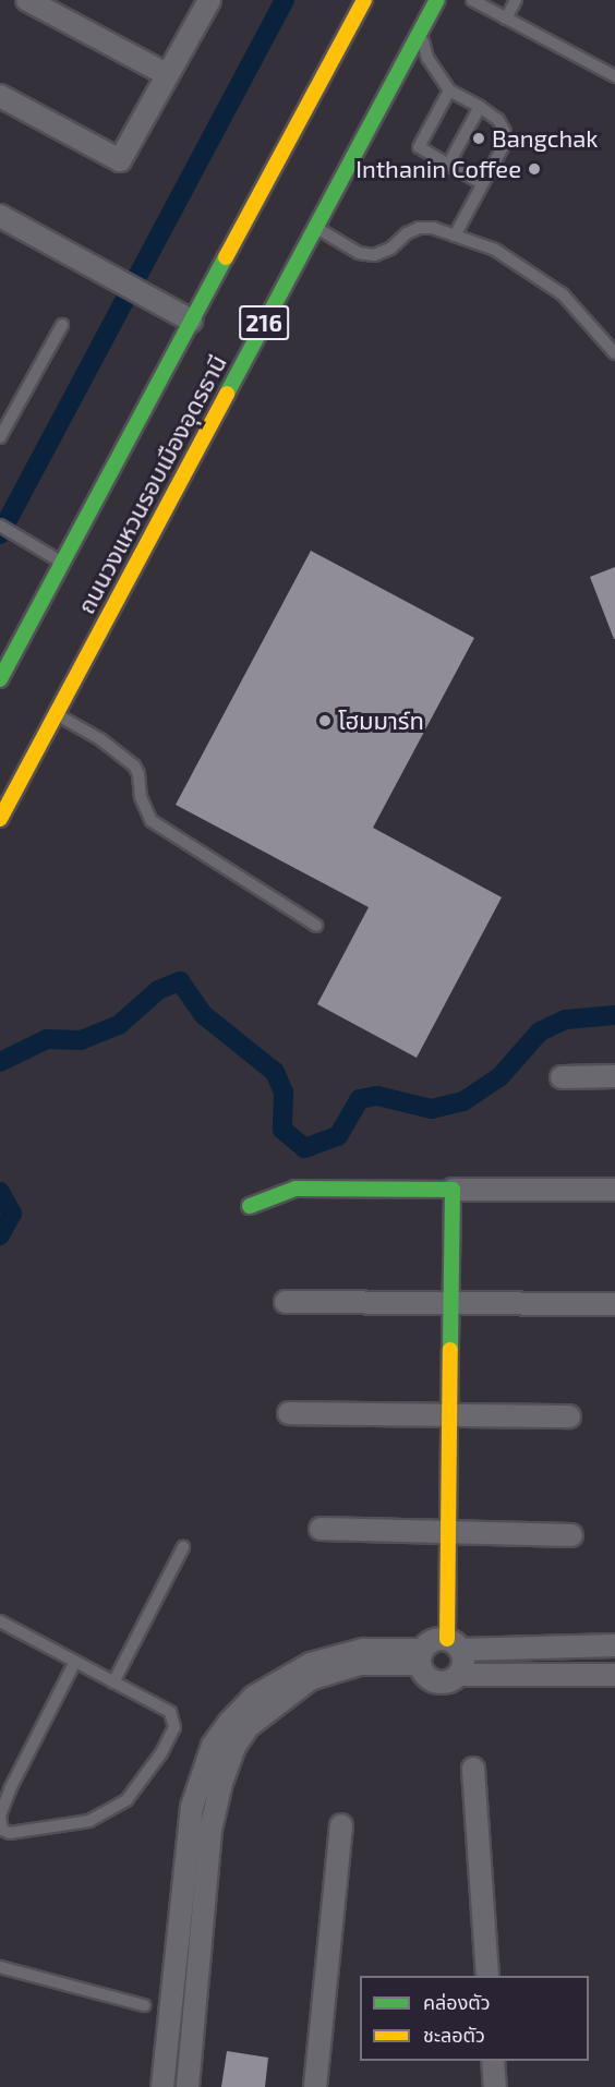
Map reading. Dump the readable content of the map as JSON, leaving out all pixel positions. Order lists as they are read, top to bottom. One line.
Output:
{"streets":{"main road":["216","ถนนวงแหวนรอบเมืองอุดรธานี"]},"places":["Bangchak","Inthanin Coffee","โฮมมาร์ท"],"legend":["คล่องตัว","ชะลอตัว"]}
